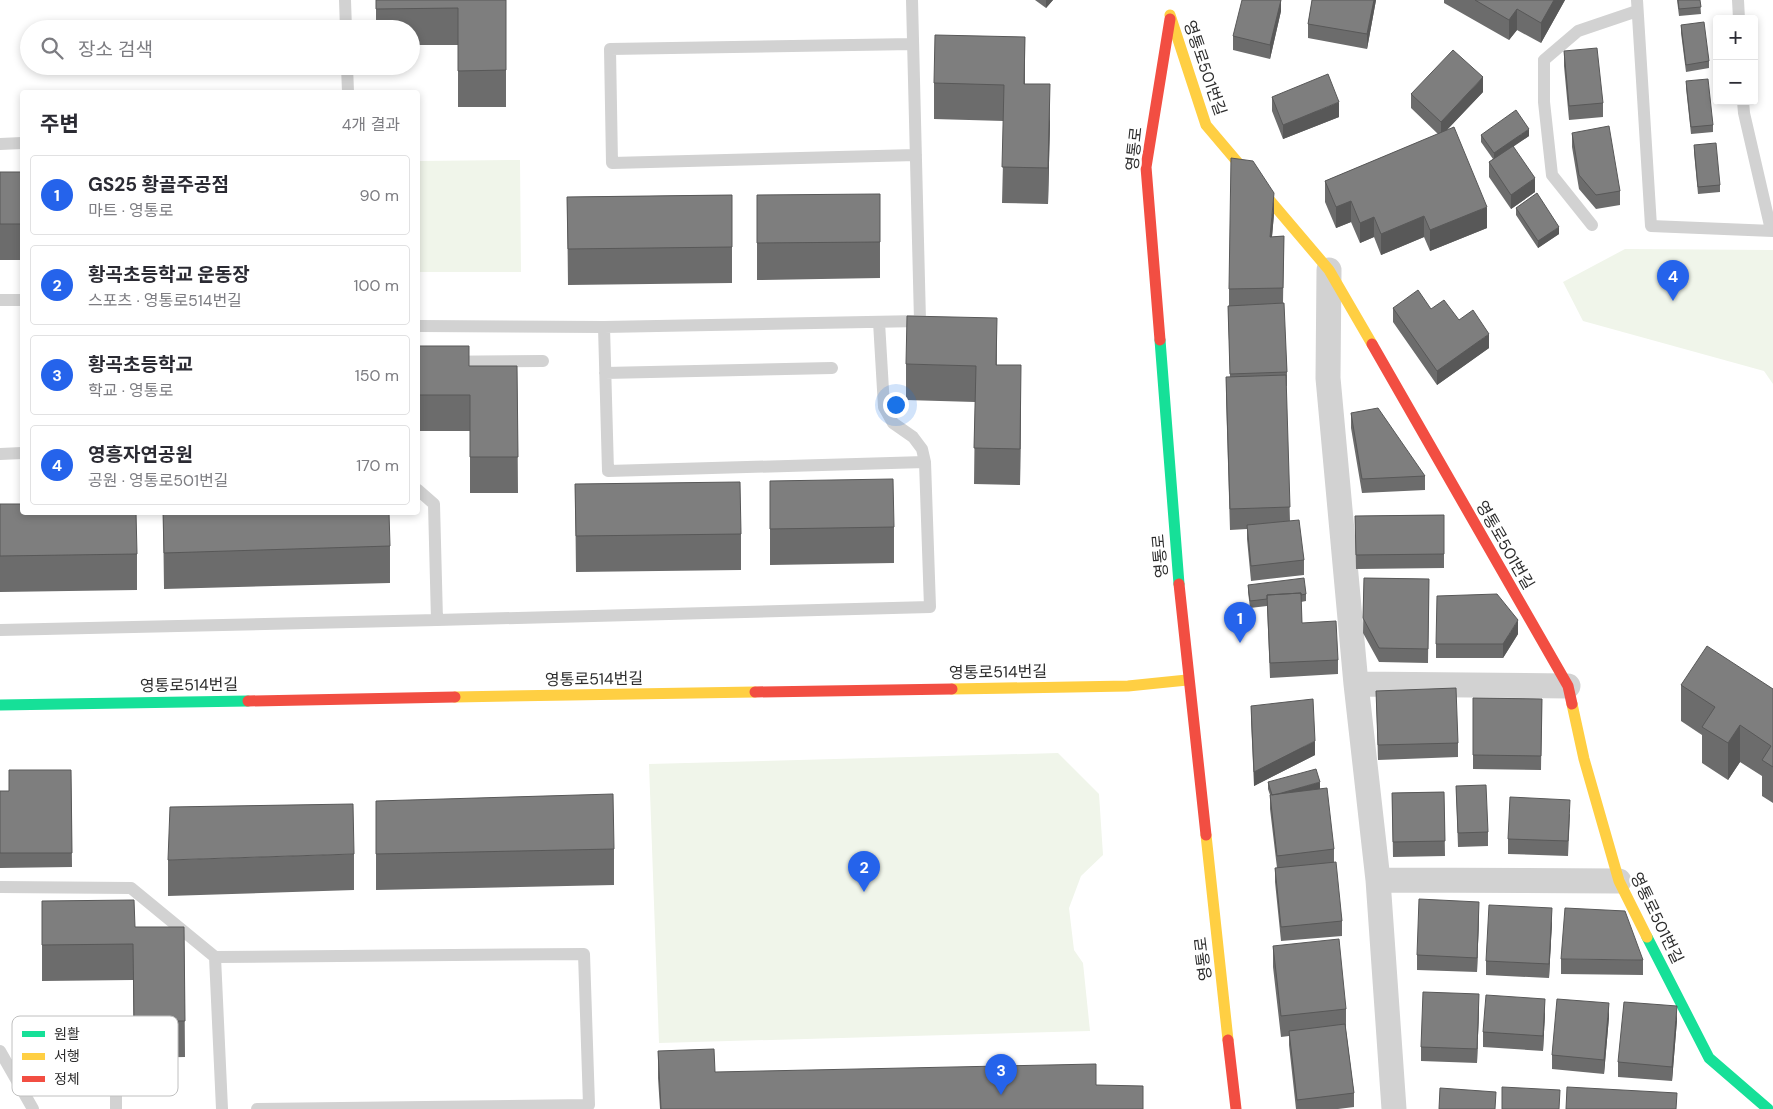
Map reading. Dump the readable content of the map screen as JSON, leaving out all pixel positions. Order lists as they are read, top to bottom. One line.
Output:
{"streets":{"street":["영통로501번길","영통로","영통로514번길"]},"crossings":[["영통로501번길","영통로"],["영통로","영통로514번길"]],"legend":["원활","서행","정체"],"page":{"map_buttons":["+","−"],"search":"장소 검색","heading":["주변","4개 결과"],"list":[{"mark":"1","name":"GS25 황골주공점","note":"마트 · 영통로","value":"90 m"},{"mark":"2","name":"황곡초등학교 운동장","note":"스포츠 · 영통로514번길","value":"100 m"},{"mark":"3","name":"황곡초등학교","note":"학교 · 영통로","value":"150 m"},{"mark":"4","name":"영흥자연공원","note":"공원 · 영통로501번길","value":"170 m"}],"pins":["4","1","2","3"]}}
